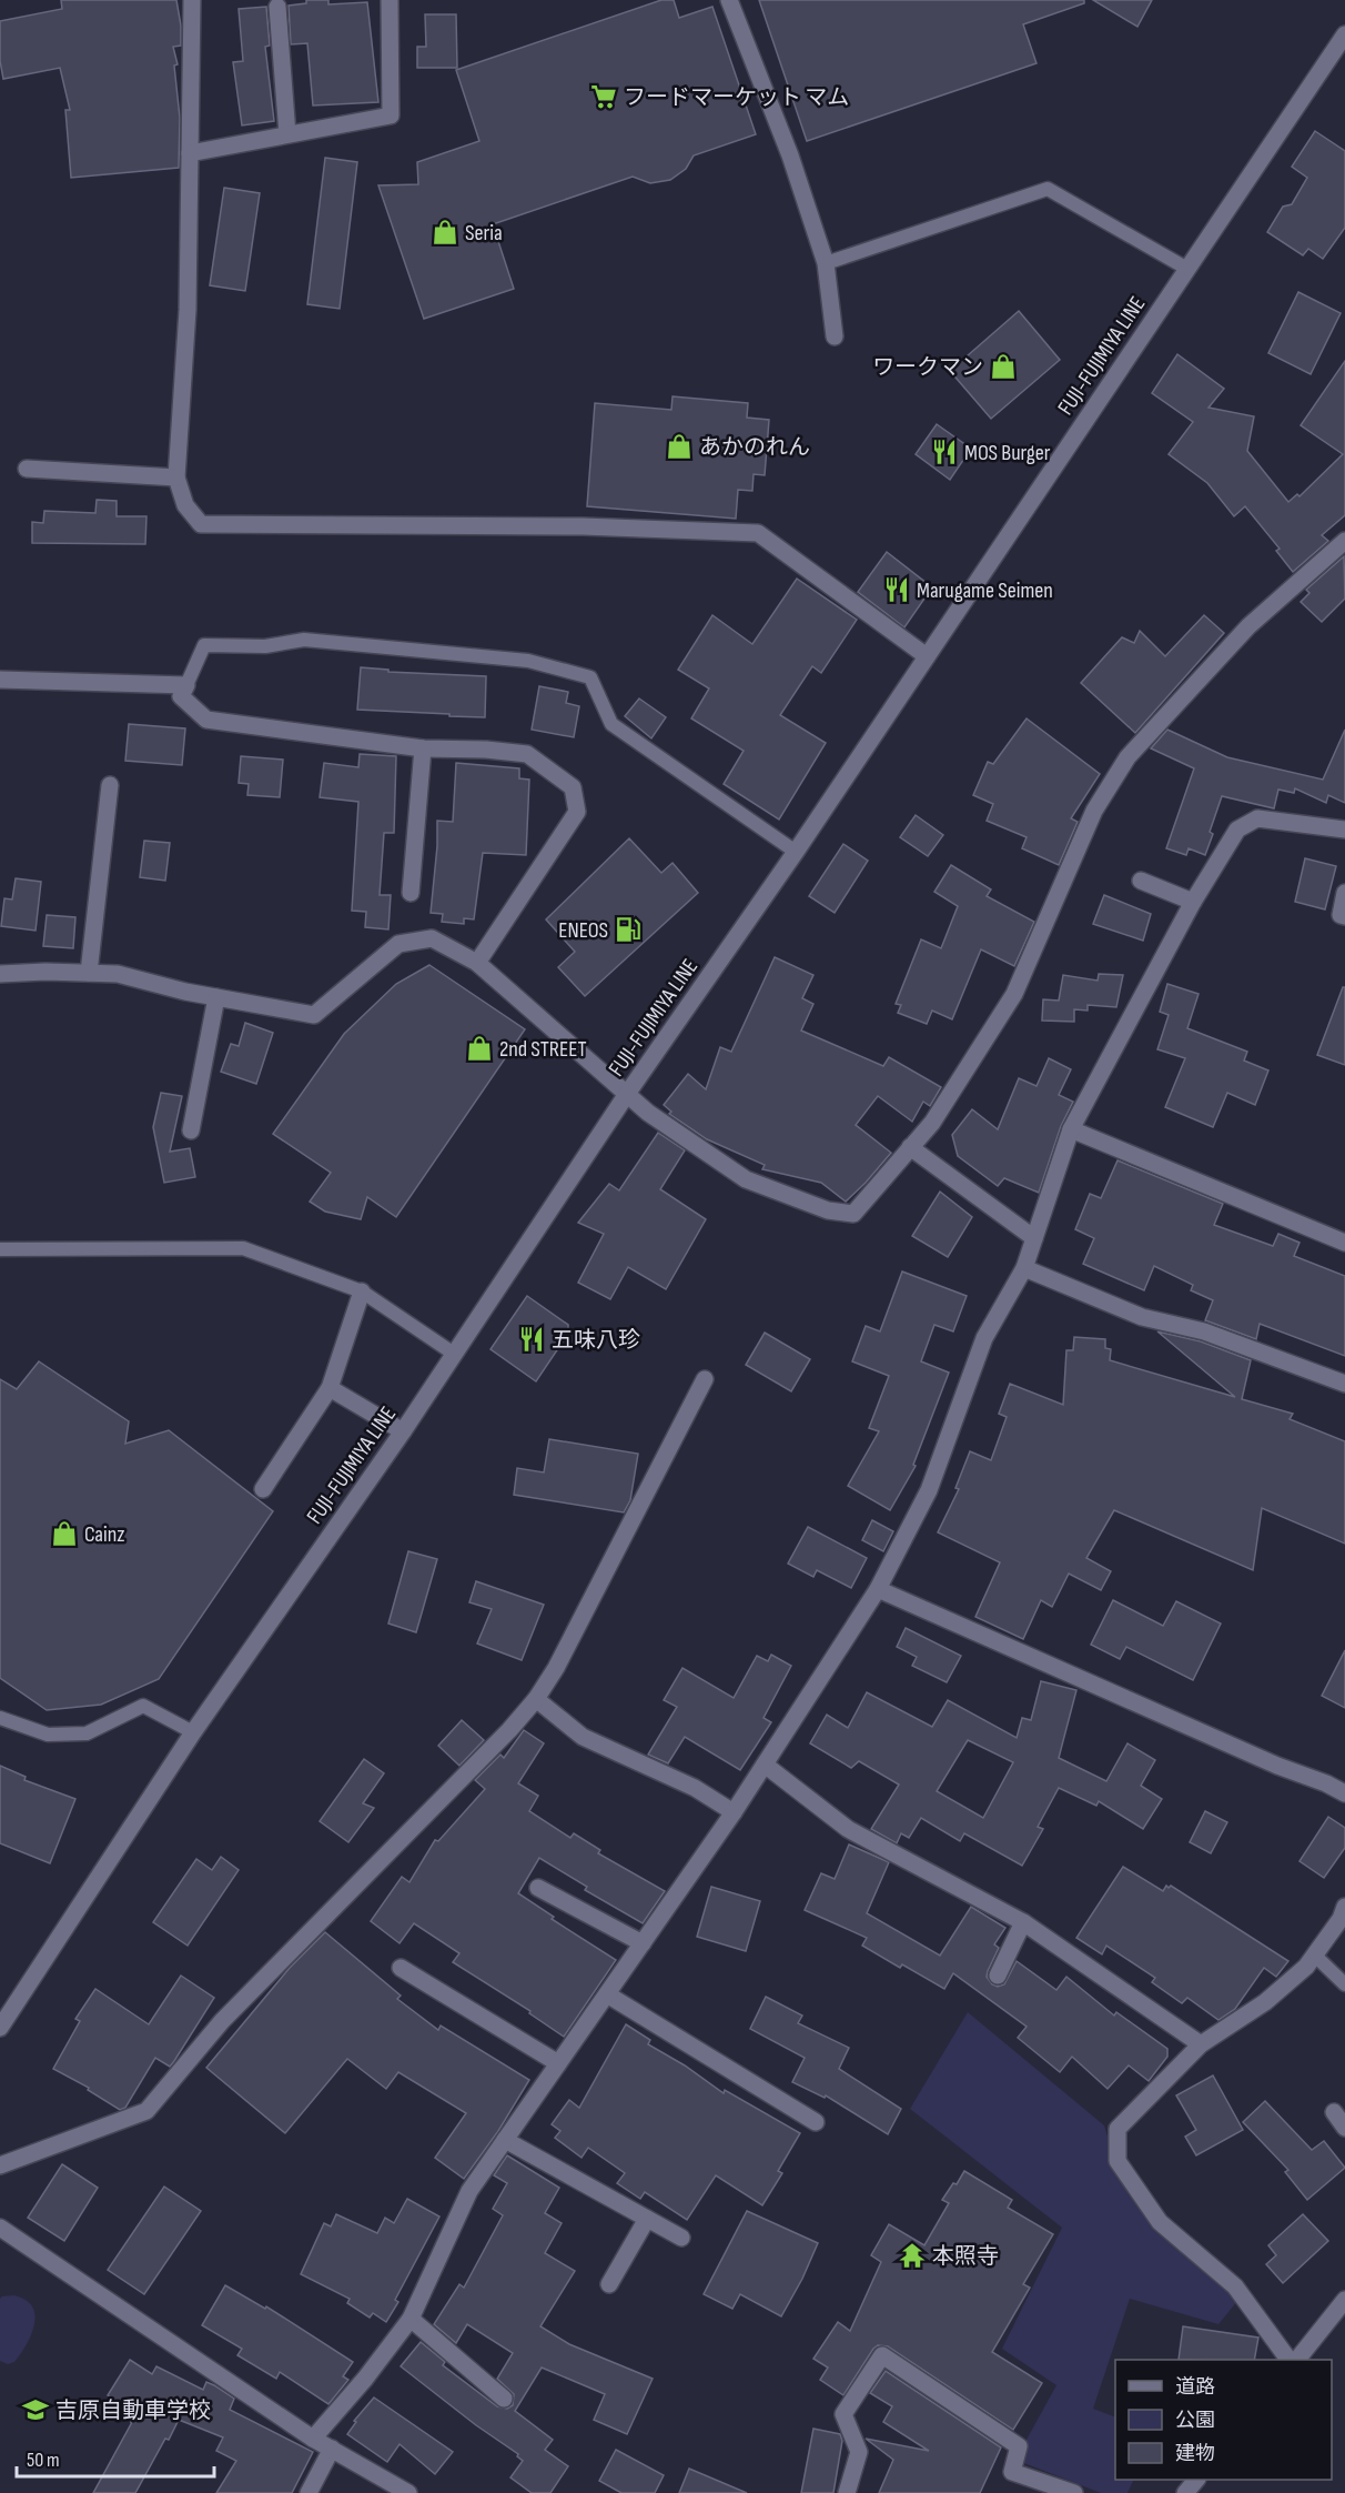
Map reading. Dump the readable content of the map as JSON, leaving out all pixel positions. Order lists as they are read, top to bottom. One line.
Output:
{"streets":{"street":["FUJI-FUJIMIYA LINE"]},"places":{"supermarket":["フードマーケット マム"],"shop":["Seria","ワークマン","あかのれん","2nd STREET","Cainz"],"restaurant":["MOS Burger","Marugame Seimen","五味八珍"],"fuel station":["ENEOS"],"temple":["本照寺"],"school or university":["吉原自動車学校"]},"legend":["道路","公園","建物"],"scale_bar":"50 m"}
